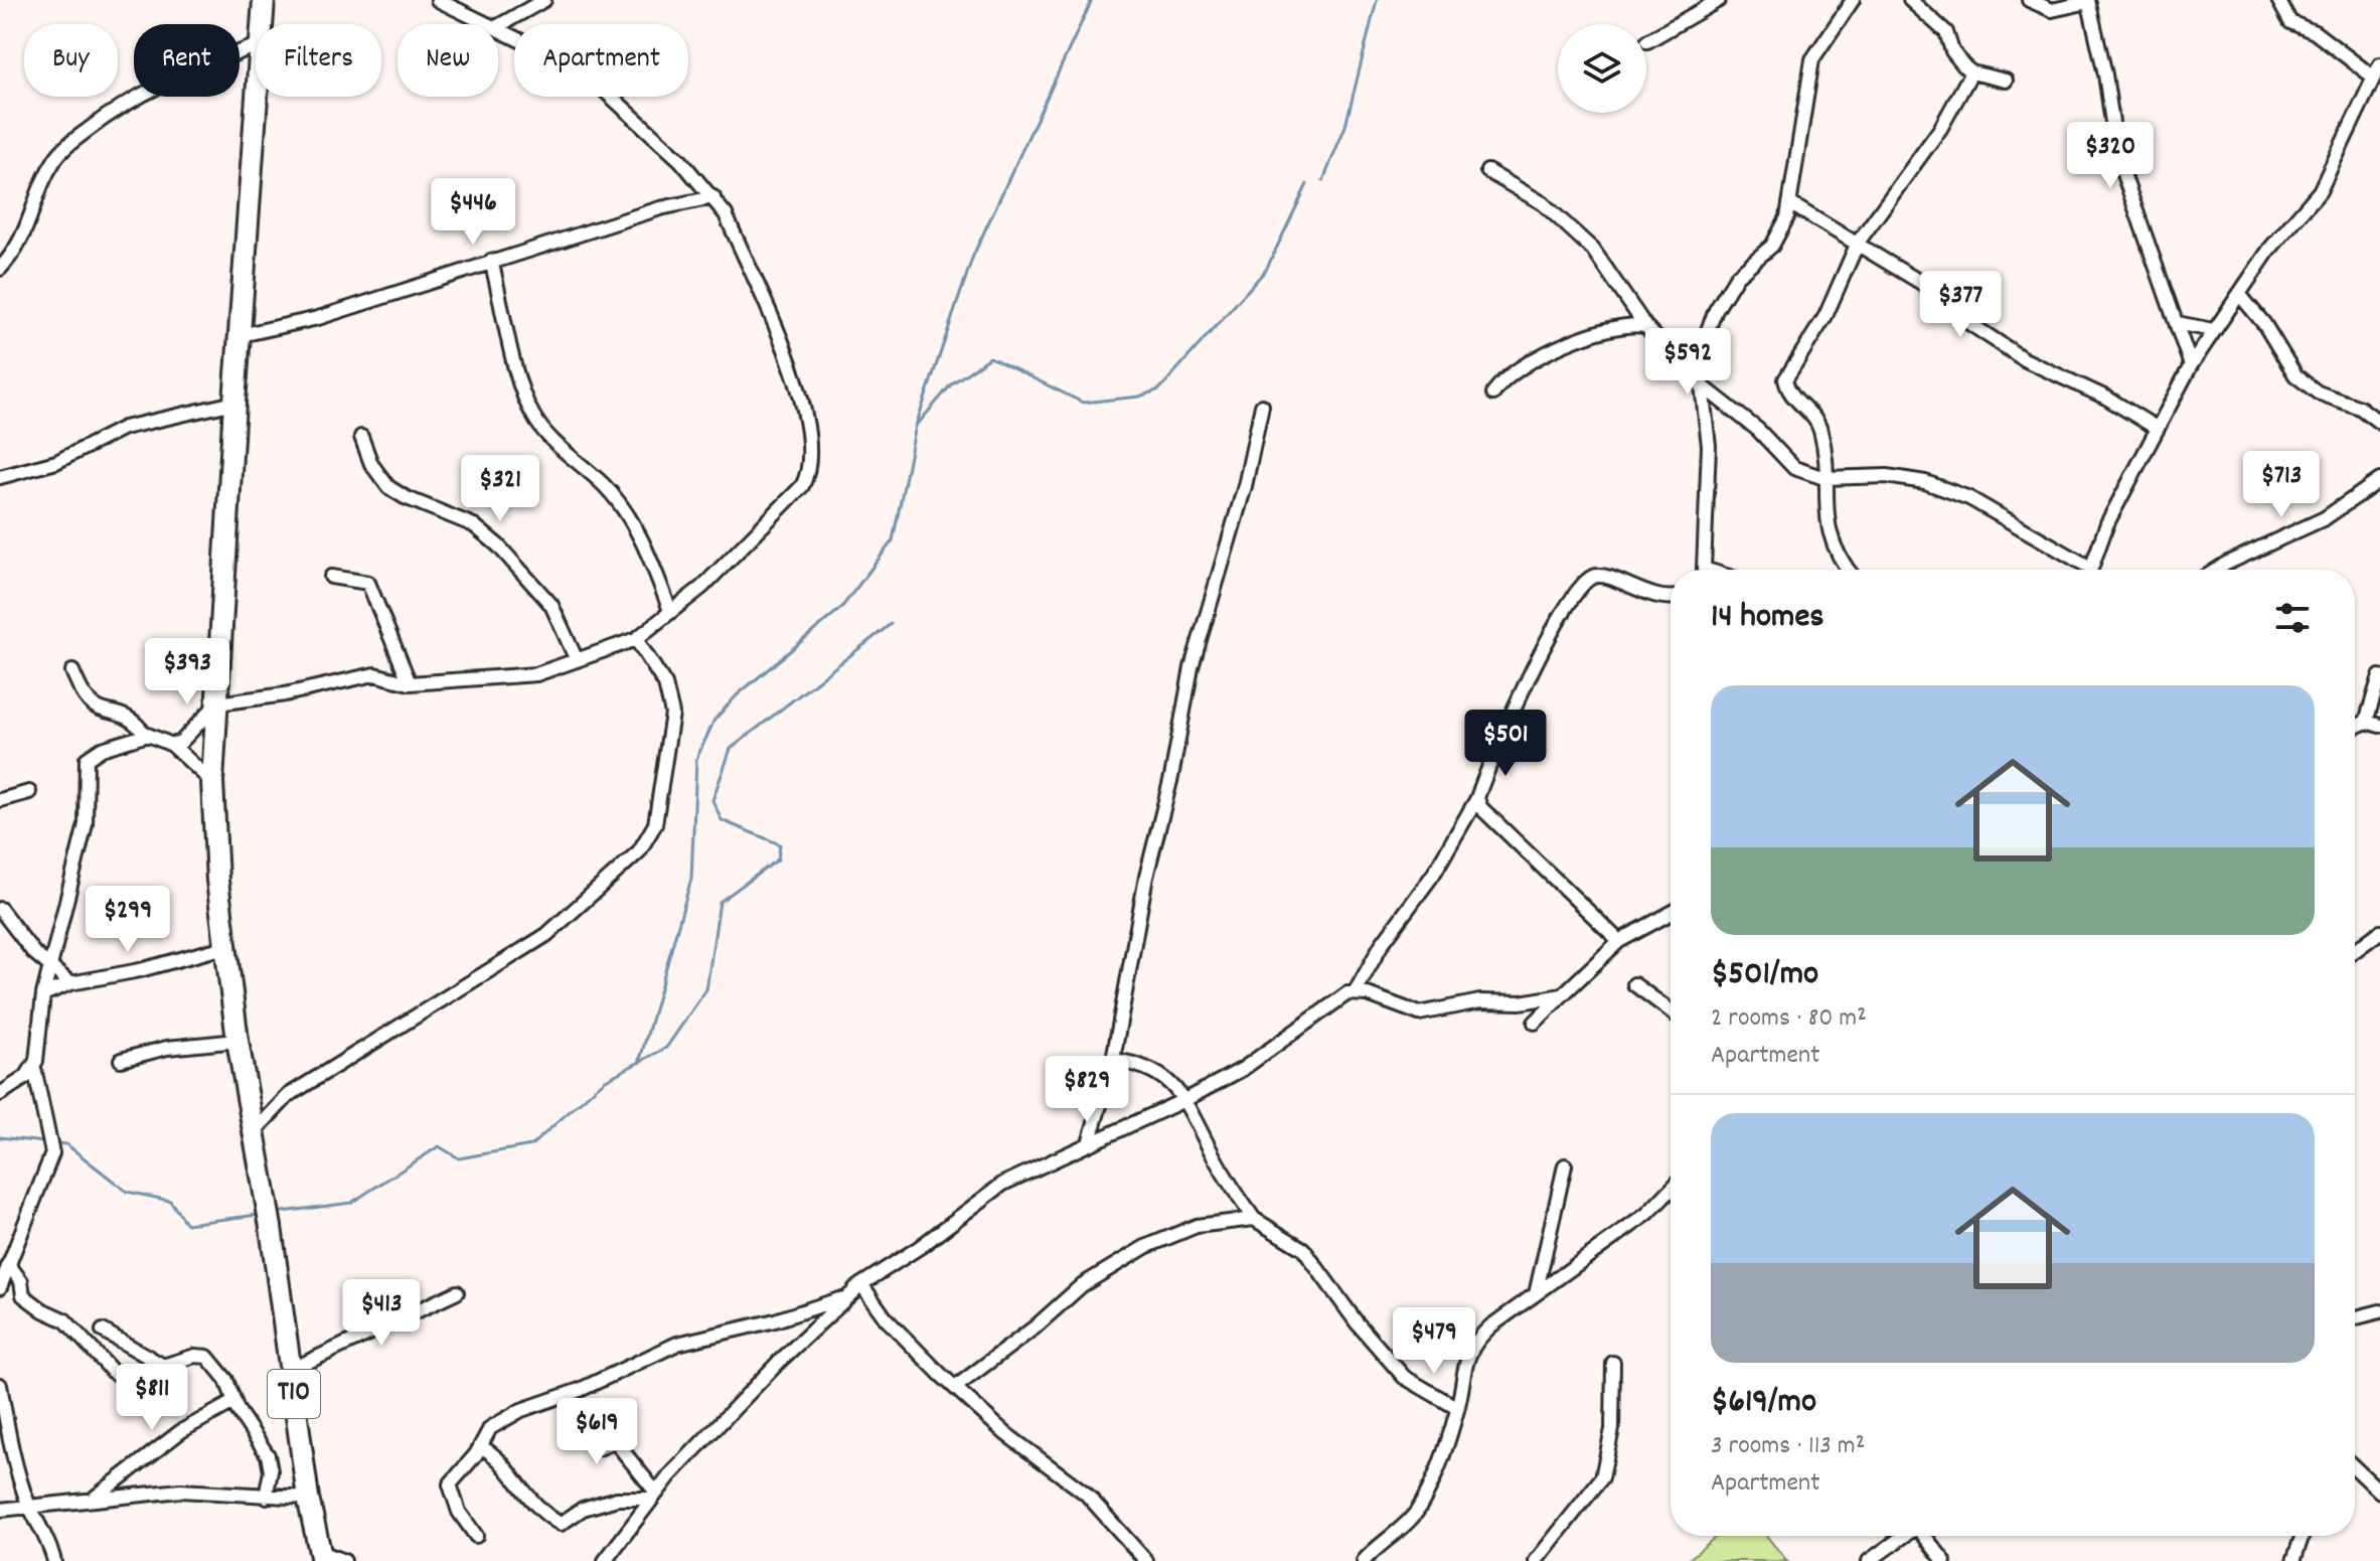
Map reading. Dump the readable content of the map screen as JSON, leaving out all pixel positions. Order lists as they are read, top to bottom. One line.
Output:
{"streets":{"highway":["T10"]},"page":{"chip":["Buy","Rent","Filters","New","Apartment"],"price":["$320","$446","$377","$592","$713","$321","$393","$501","$299","$829","$413","$479","$811","$619"],"heading":"14 homes","list":[{"name":"$501/mo","note":"2 rooms · 80 m² · Apartment"},{"name":"$619/mo","note":"3 rooms · 113 m² · Apartment"}]}}
